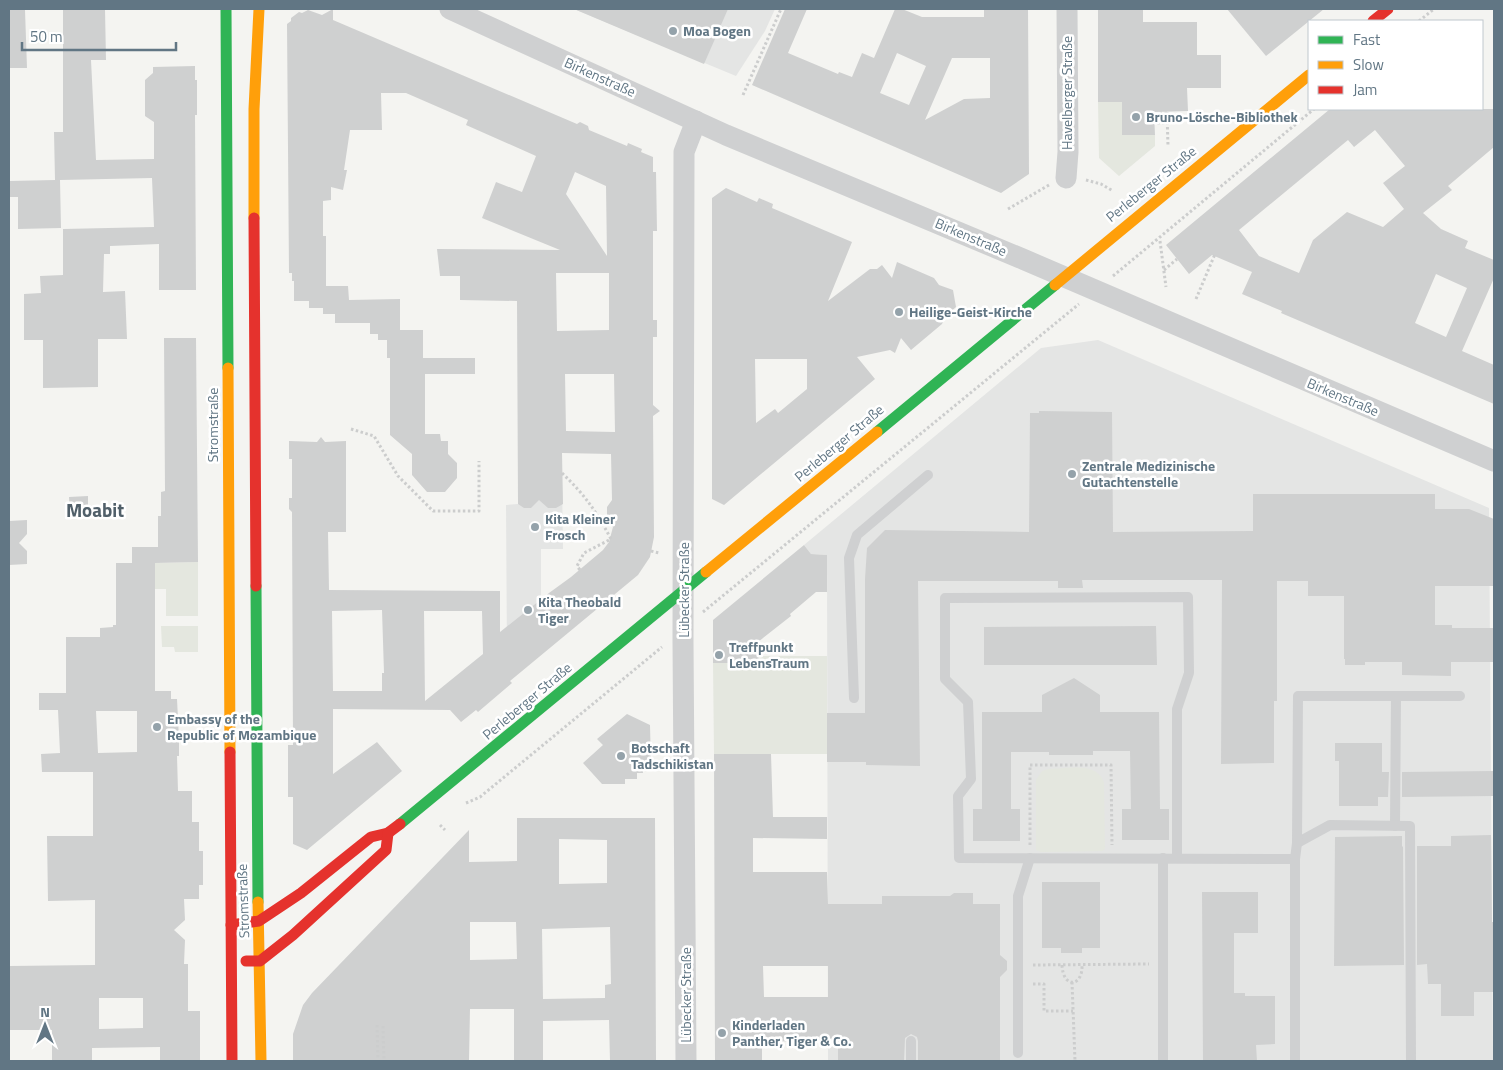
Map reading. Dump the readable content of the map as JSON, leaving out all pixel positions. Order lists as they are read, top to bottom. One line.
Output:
{"streets":{"main road":["Perleberger Straße","Stromstraße"],"street":["Birkenstraße","Havelberger Straße","Lübecker Straße"]},"crossings":[["Birkenstraße","Perleberger Straße"],["Birkenstraße","Lübecker Straße"],["Perleberger Straße","Stromstraße"],["Perleberger Straße","Lübecker Straße"]],"districts":["Moabit"],"places":["Moa Bogen","Bruno-Lösche-Bibliothek","Heilige-Geist-Kirche","Zentrale Medizinische Gutachtenstelle","Kita Kleiner Frosch","Kita Theobald Tiger","Treffpunkt LebensTraum","Embassy of the Republic of Mozambique","Botschaft Tadschikistan","Kinderladen Panther, Tiger & Co."],"legend":["Fast","Slow","Jam"],"scale_bar":"50 m","north":"top"}
